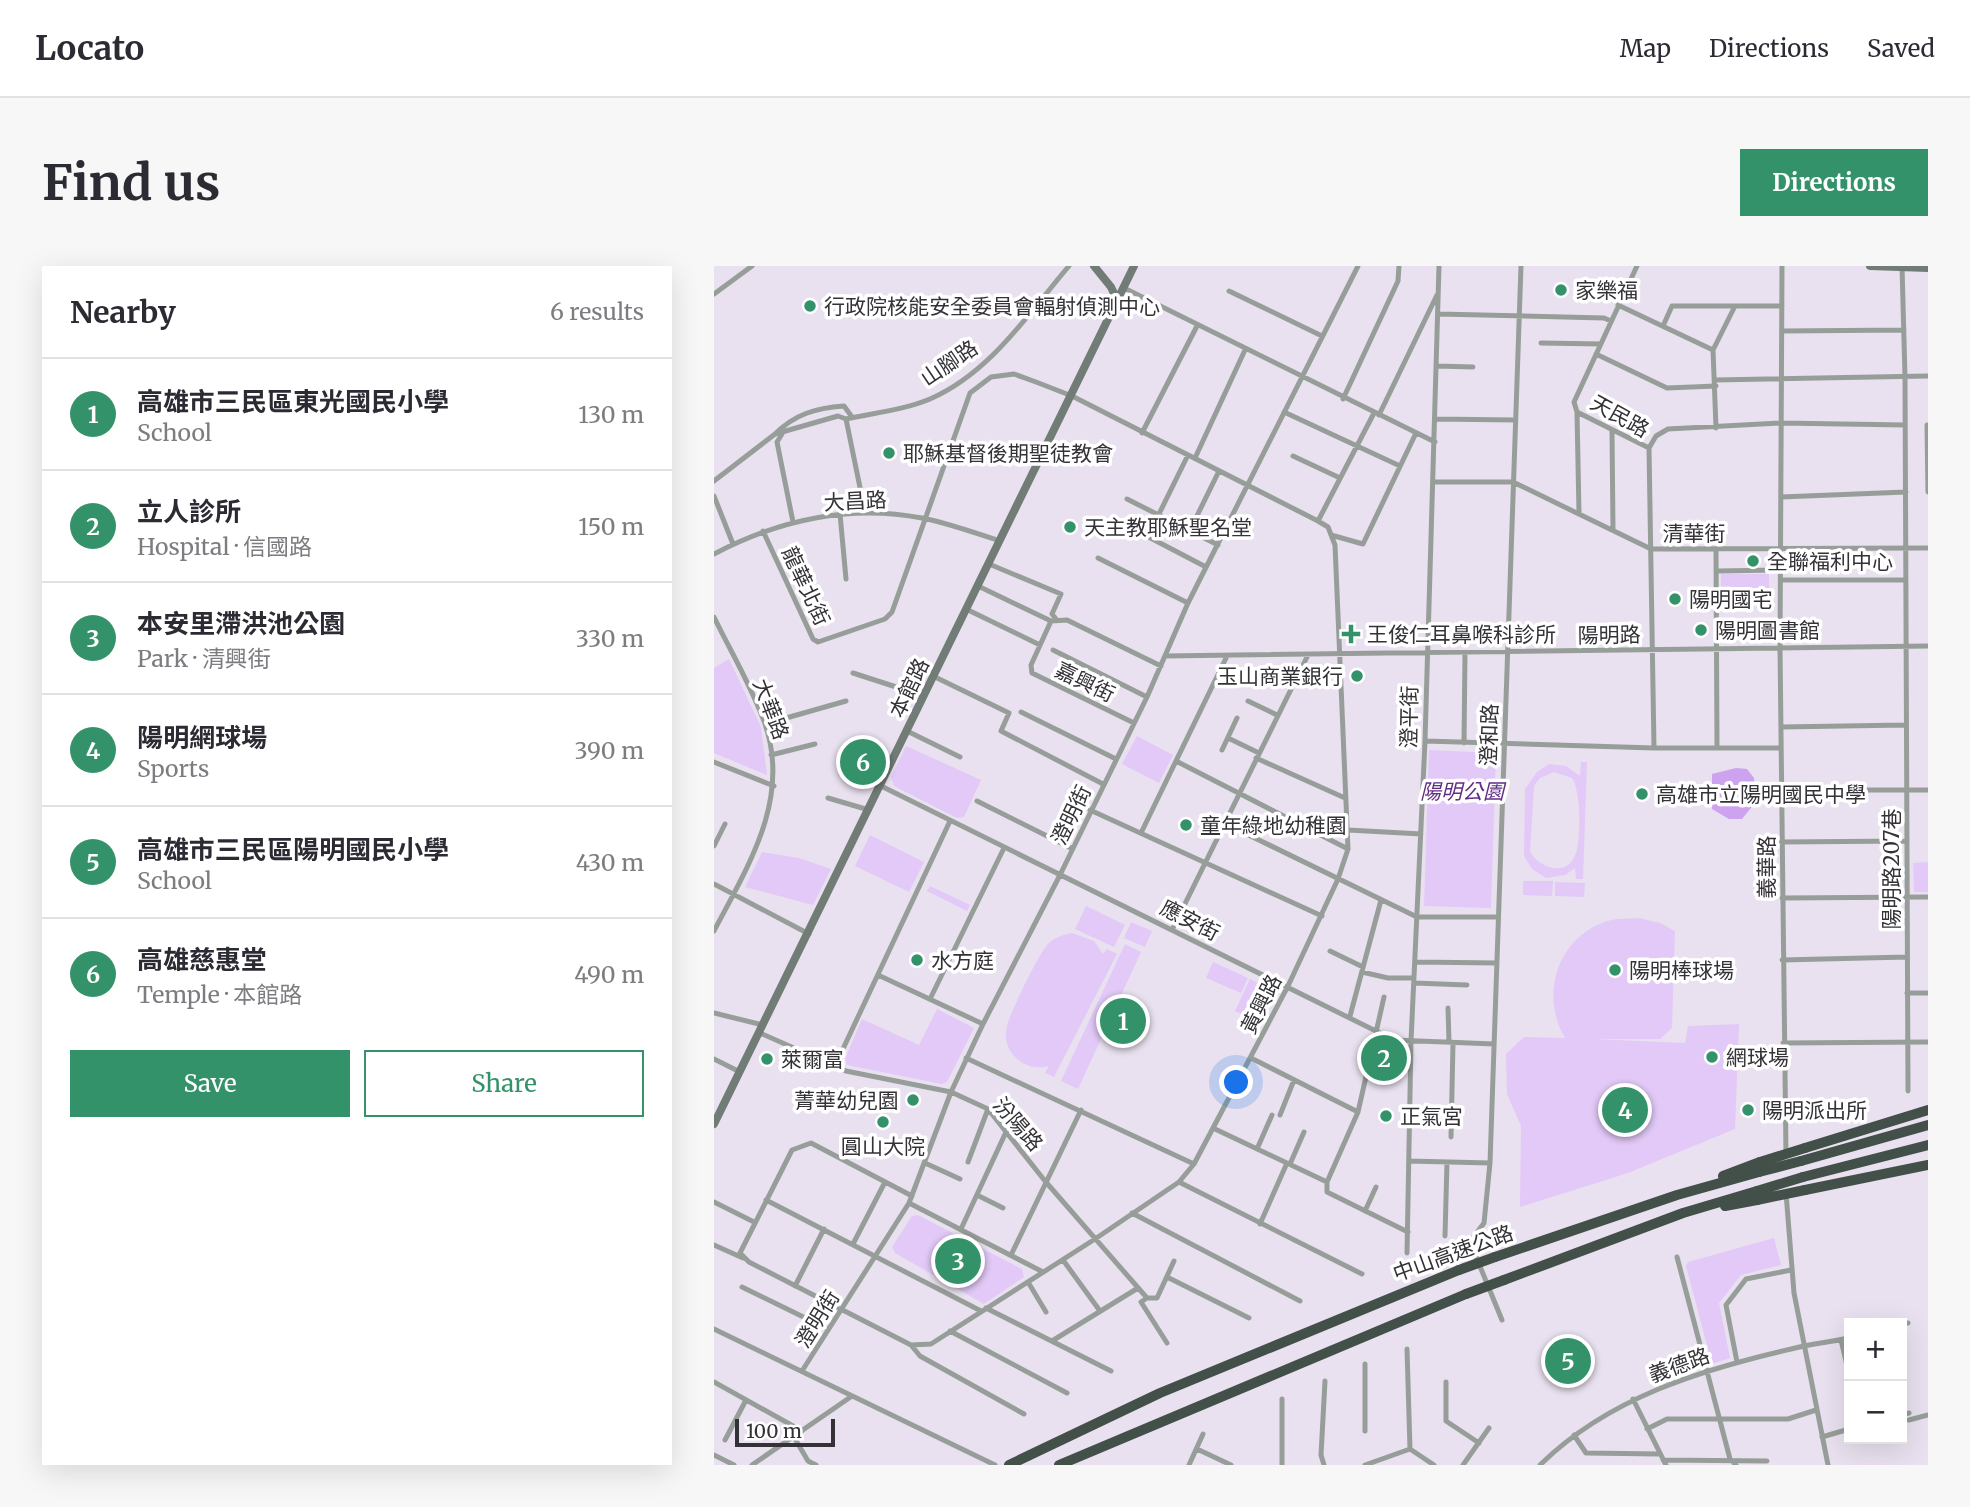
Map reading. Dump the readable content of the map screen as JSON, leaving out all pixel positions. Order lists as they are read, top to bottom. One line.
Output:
{"streets":{"highway":["中山高速公路"],"street":["山腳路","天民路","大昌路","清華街","龍華北街","陽明路","嘉興街","本館路","大華路","澄平街","澄和路","澄明街","義華路","陽明路207巷","應安街","黃興路","汾陽路","義德路"]},"crossings":[["天民路","清華街"],["天民路","陽明路"],["大昌路","龍華北街"],["大昌路","本館路"],["清華街","澄平街"],["清華街","澄和路"],["清華街","義華路"],["清華街","陽明路207巷"],["陽明路","澄平街"],["陽明路","澄和路"],["陽明路","澄明街"],["陽明路","義華路"],["陽明路","陽明路207巷"],["陽明路","黃興路"],["嘉興街","澄明街"],["本館路","應安街"],["本館路","汾陽路"],["澄平街","應安街"],["澄和路","應安街"],["澄明街","應安街"],["澄明街","汾陽路"],["義華路","義德路"],["應安街","黃興路"],["黃興路","汾陽路"]],"parks":["陽明公園"],"places":{"other":["家樂福","行政院核能安全委員會輻射偵測中心","耶穌基督後期聖徒教會","天主教耶穌聖名堂","全聯福利中心","陽明國宅","陽明圖書館","玉山商業銀行","高雄市立陽明國民中學","童年綠地幼稚園","水方庭","陽明棒球場","網球場","萊爾富","菁華幼兒園","陽明派出所","正氣宮","圓山大院"],"health":["王俊仁耳鼻喉科診所"]},"scale_bar":"100 m","page":{"header":"Locato","nav":["Map","Directions","Saved"],"buttons":["Directions",["Save","Share"]],"title":"Find us","heading":["Nearby","6 results"],"list":[{"mark":"1","name":"高雄市三民區東光國民小學","note":"School","value":"130 m"},{"mark":"2","name":"立人診所","note":"Hospital · 信國路","value":"150 m"},{"mark":"3","name":"本安里滯洪池公園","note":"Park · 清興街","value":"330 m"},{"mark":"4","name":"陽明網球場","note":"Sports","value":"390 m"},{"mark":"5","name":"高雄市三民區陽明國民小學","note":"School","value":"430 m"},{"mark":"6","name":"高雄慈惠堂","note":"Temple · 本館路","value":"490 m"}],"pins":["6","1","2","4","3","5"],"map_buttons":["+","−"],"scale":"100 m"}}
